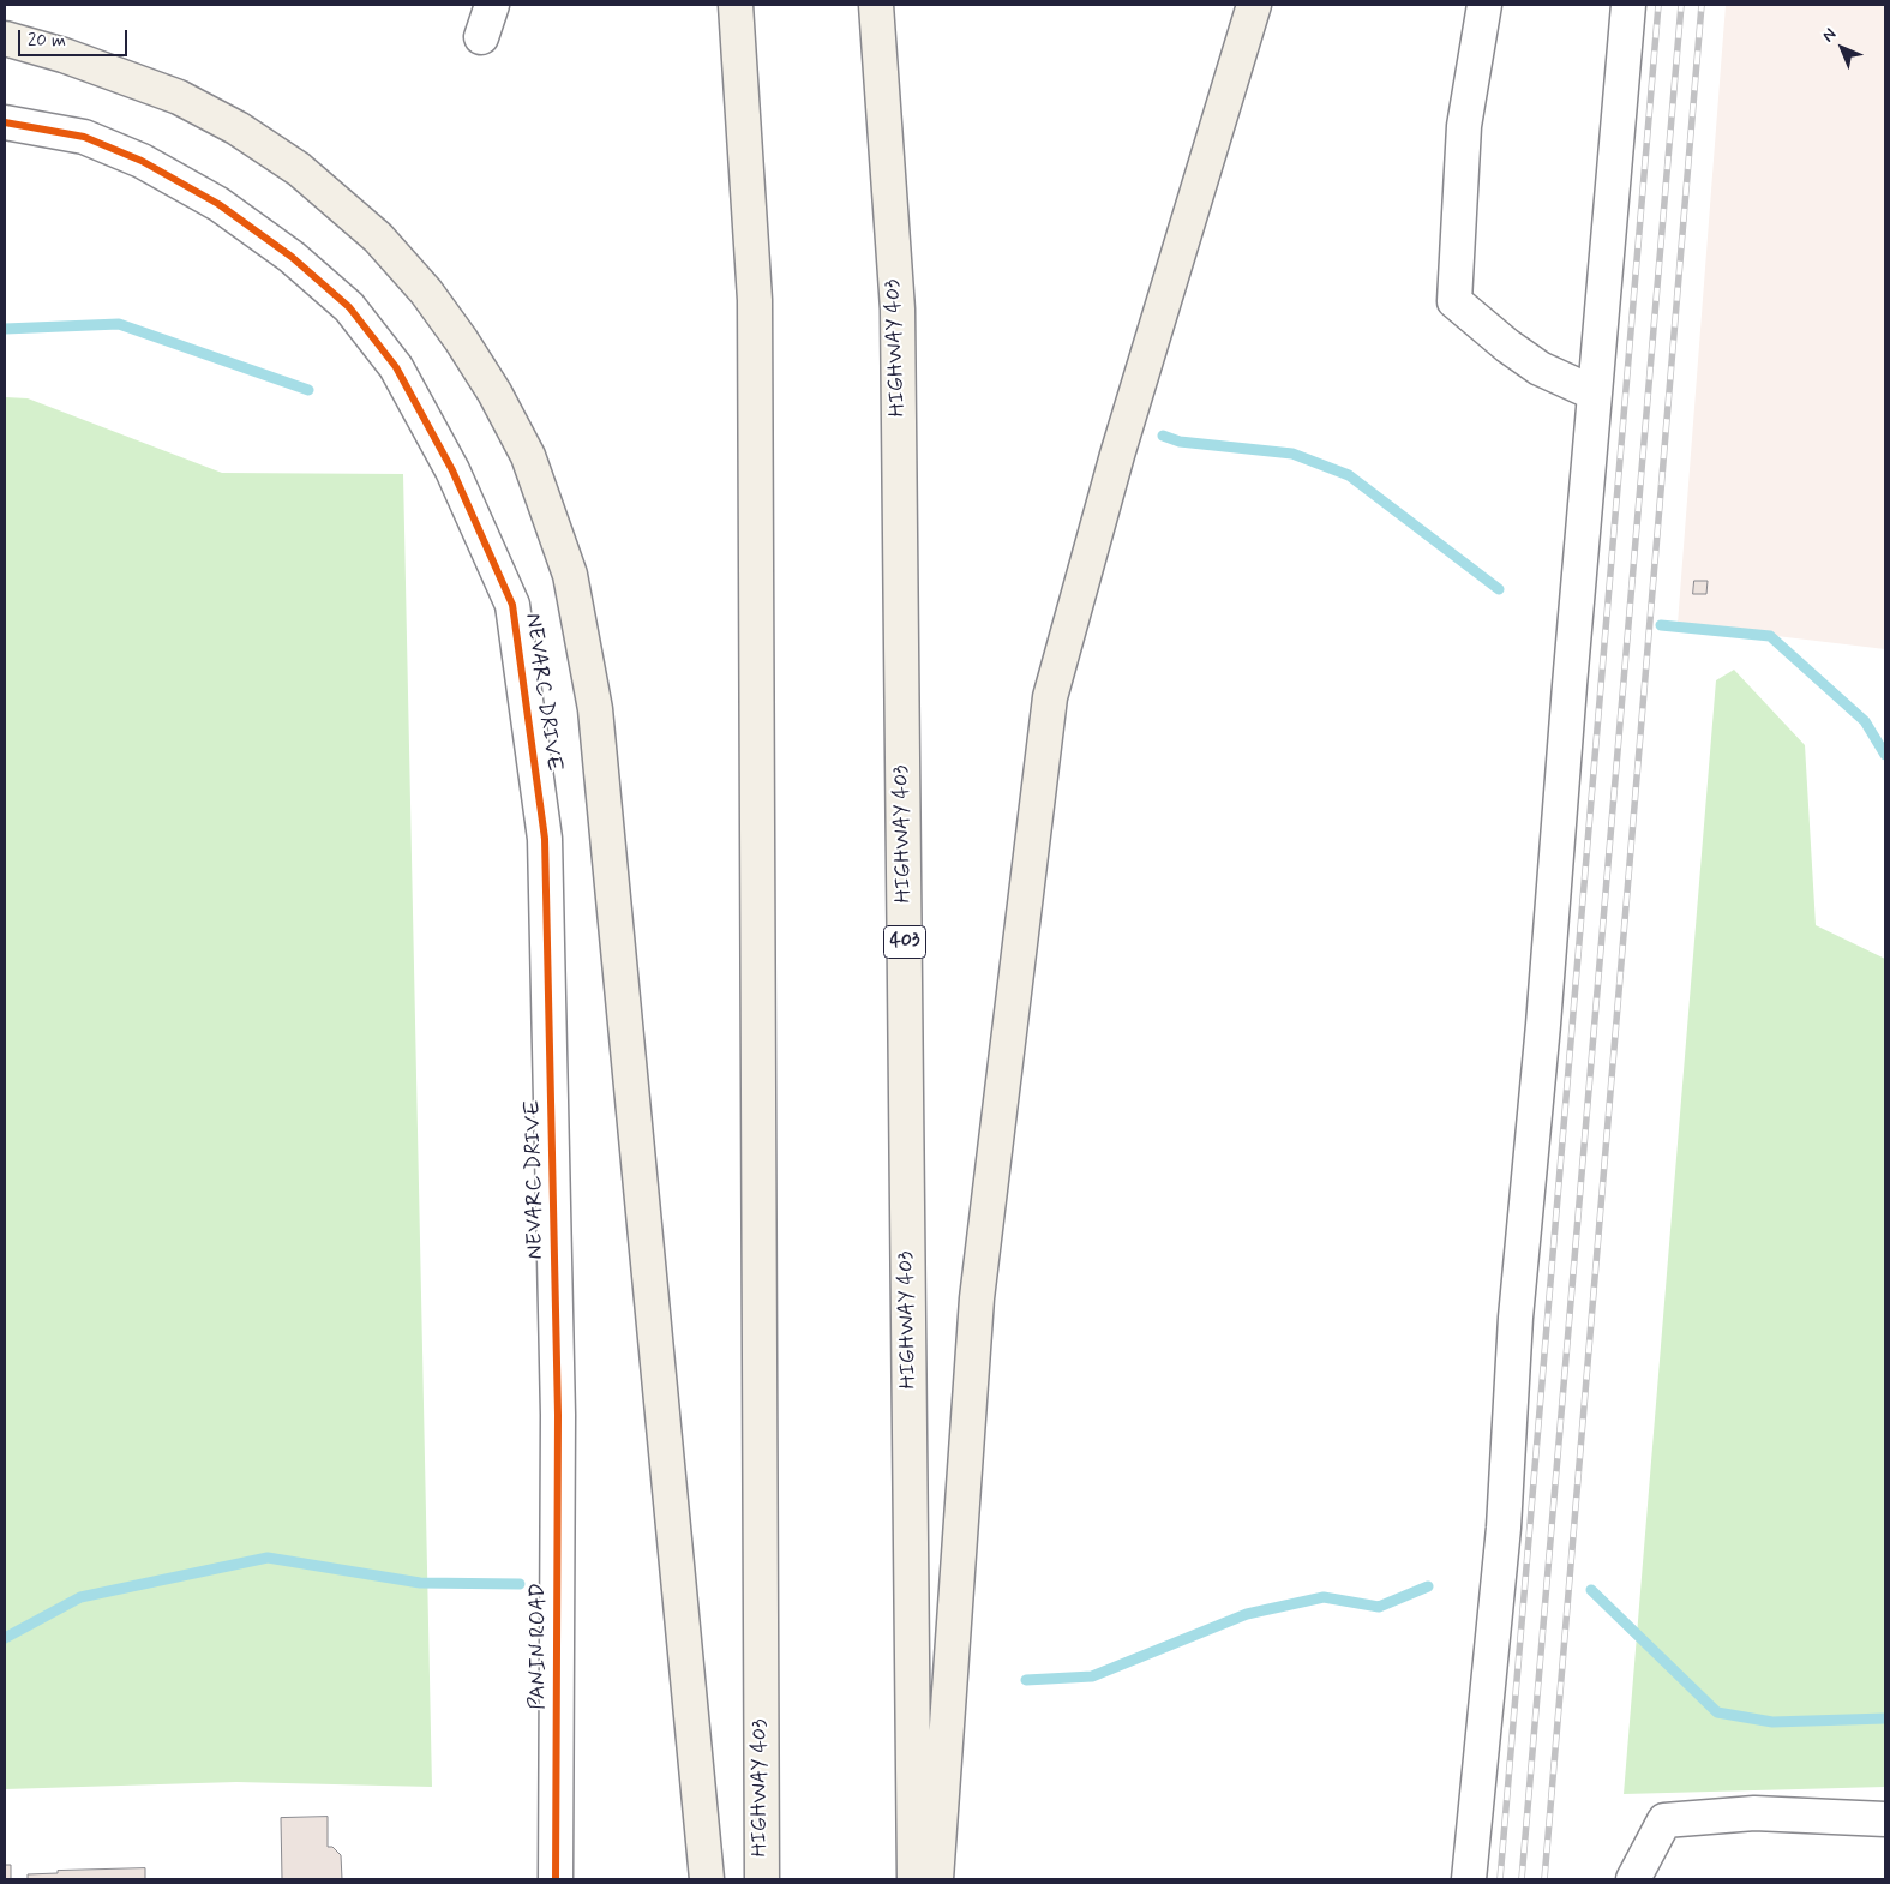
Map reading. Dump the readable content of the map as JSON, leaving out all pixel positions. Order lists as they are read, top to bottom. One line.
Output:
{"streets":{"highway":["HIGHWAY 403","403"],"street":["NEVARC DRIVE","PANIN ROAD"]},"crossings":[["NEVARC DRIVE","PANIN ROAD"]],"scale_bar":"20 m","north":"top left"}
